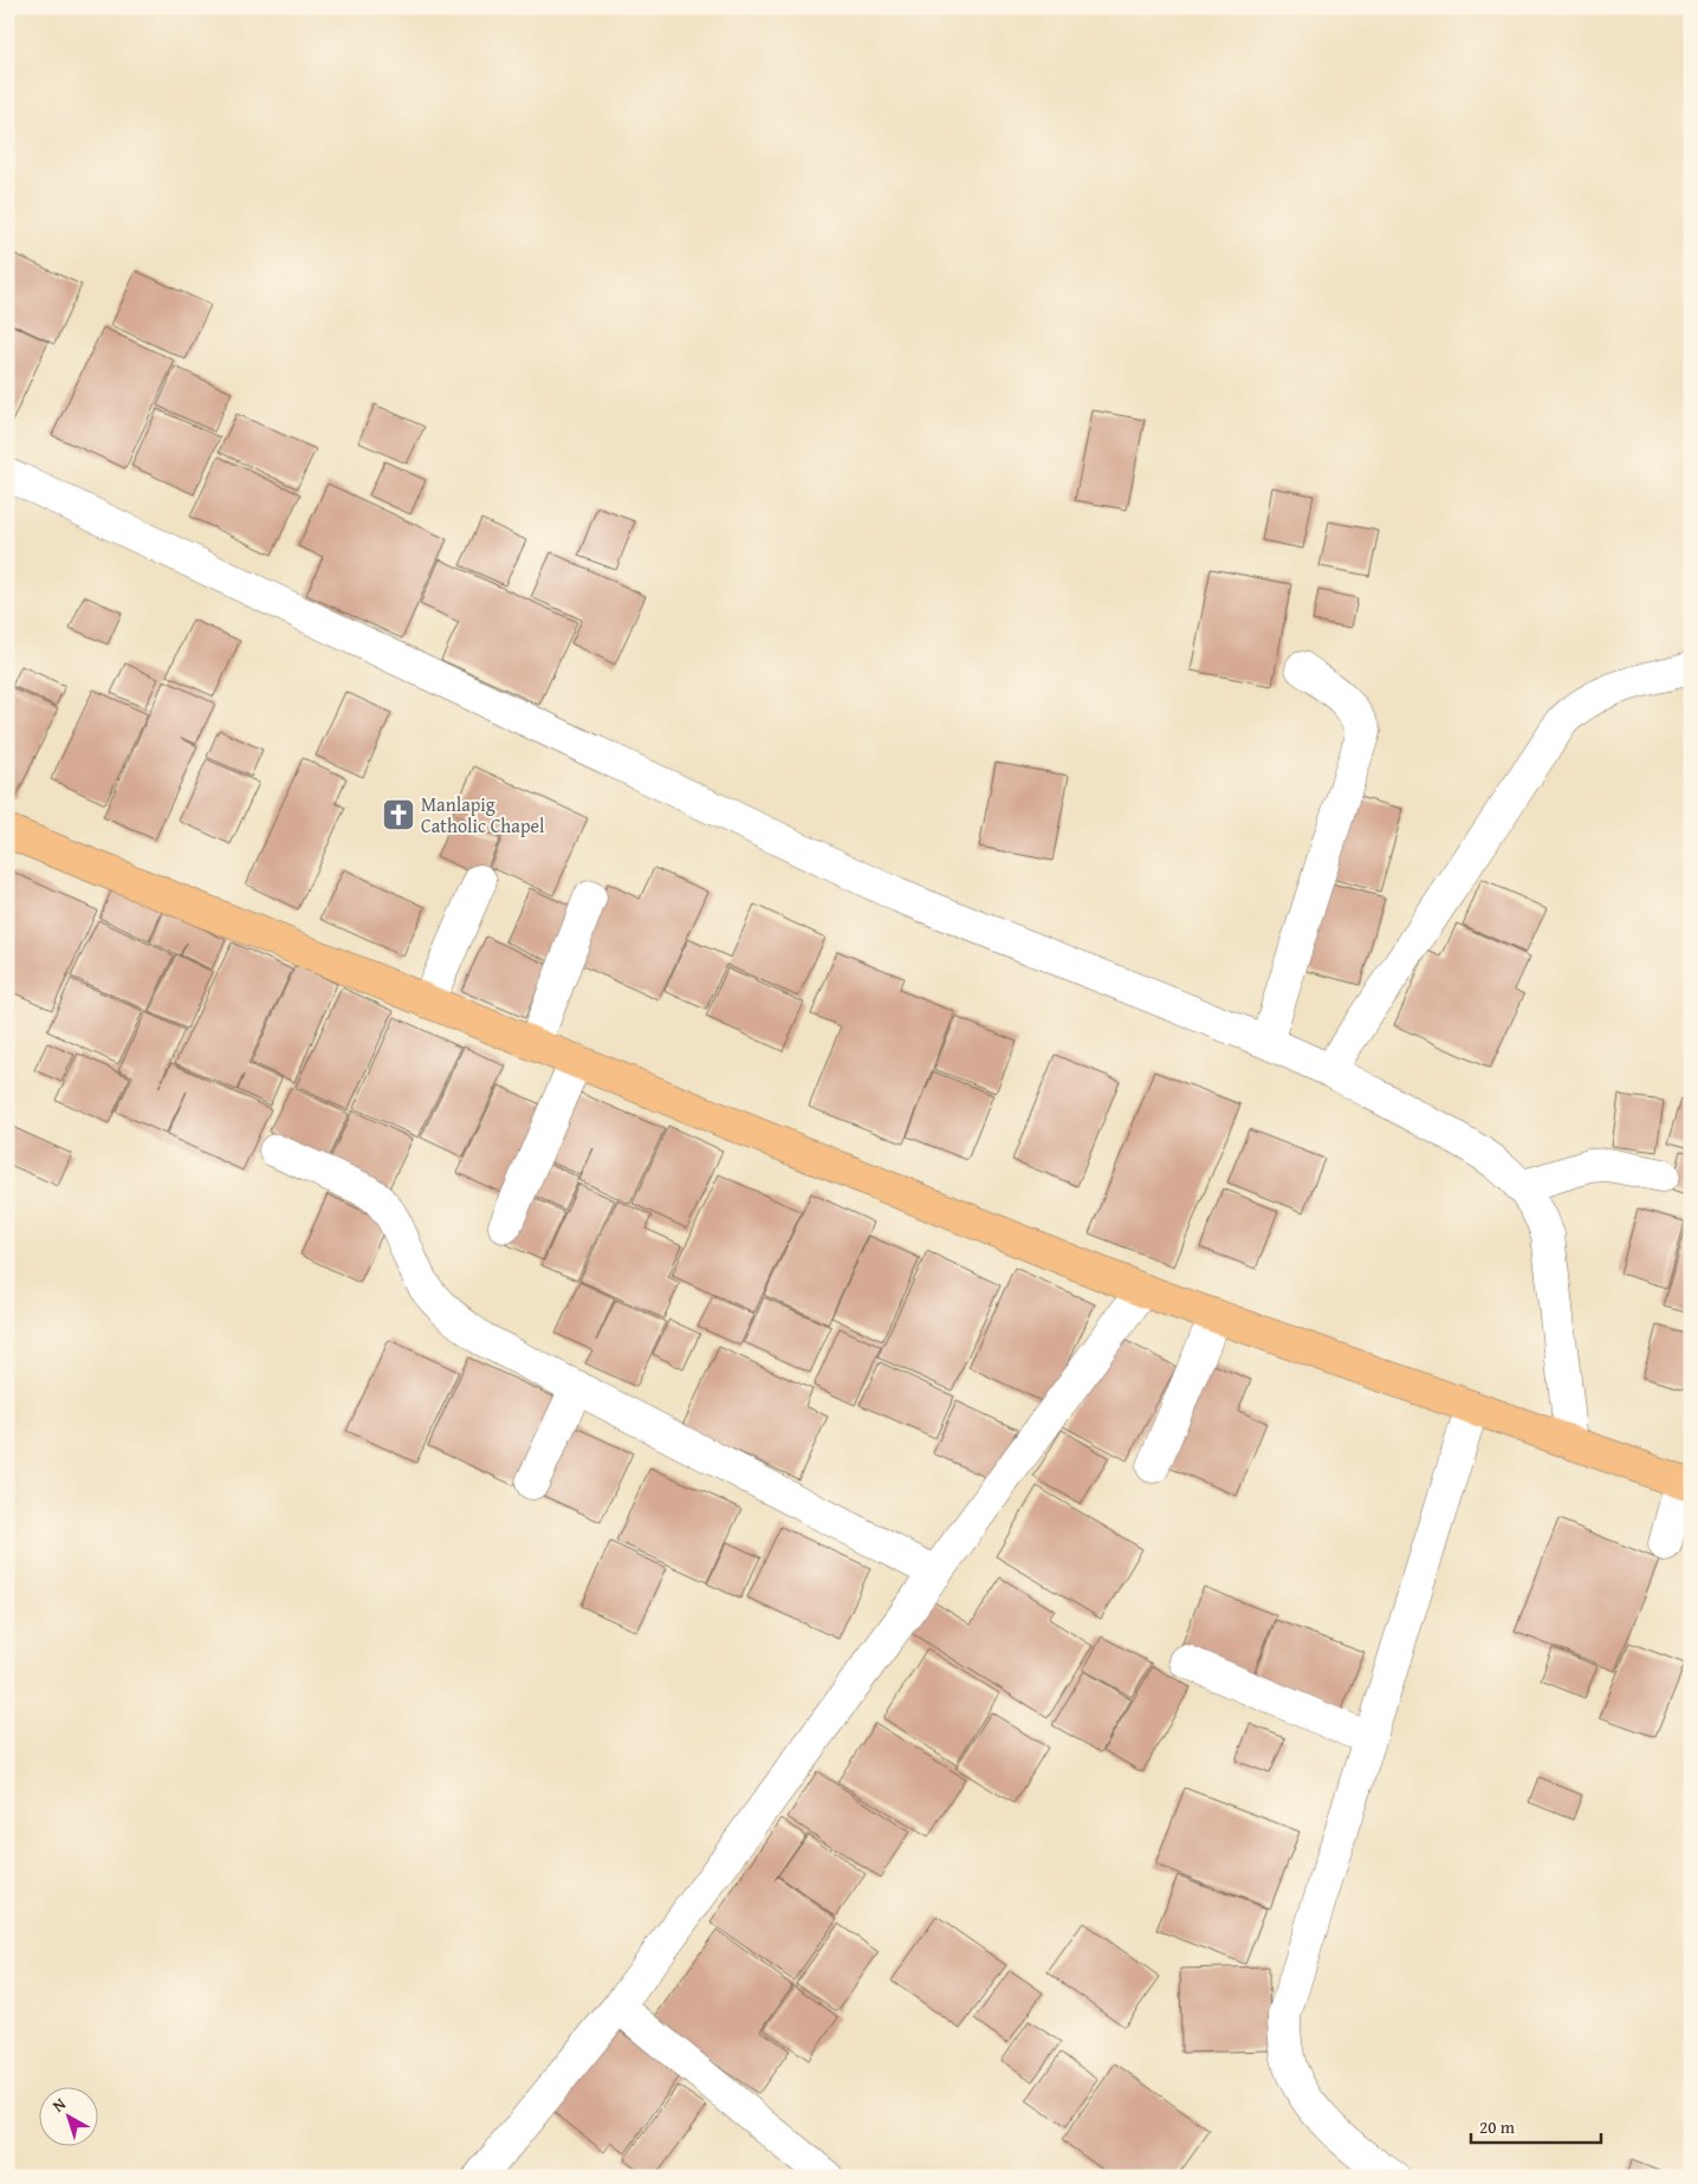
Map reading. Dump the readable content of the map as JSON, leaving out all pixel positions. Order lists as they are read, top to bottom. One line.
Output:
{"places":{"church":["Manlapig Catholic Chapel"]},"scale_bar":"20 m","north":"top left"}
